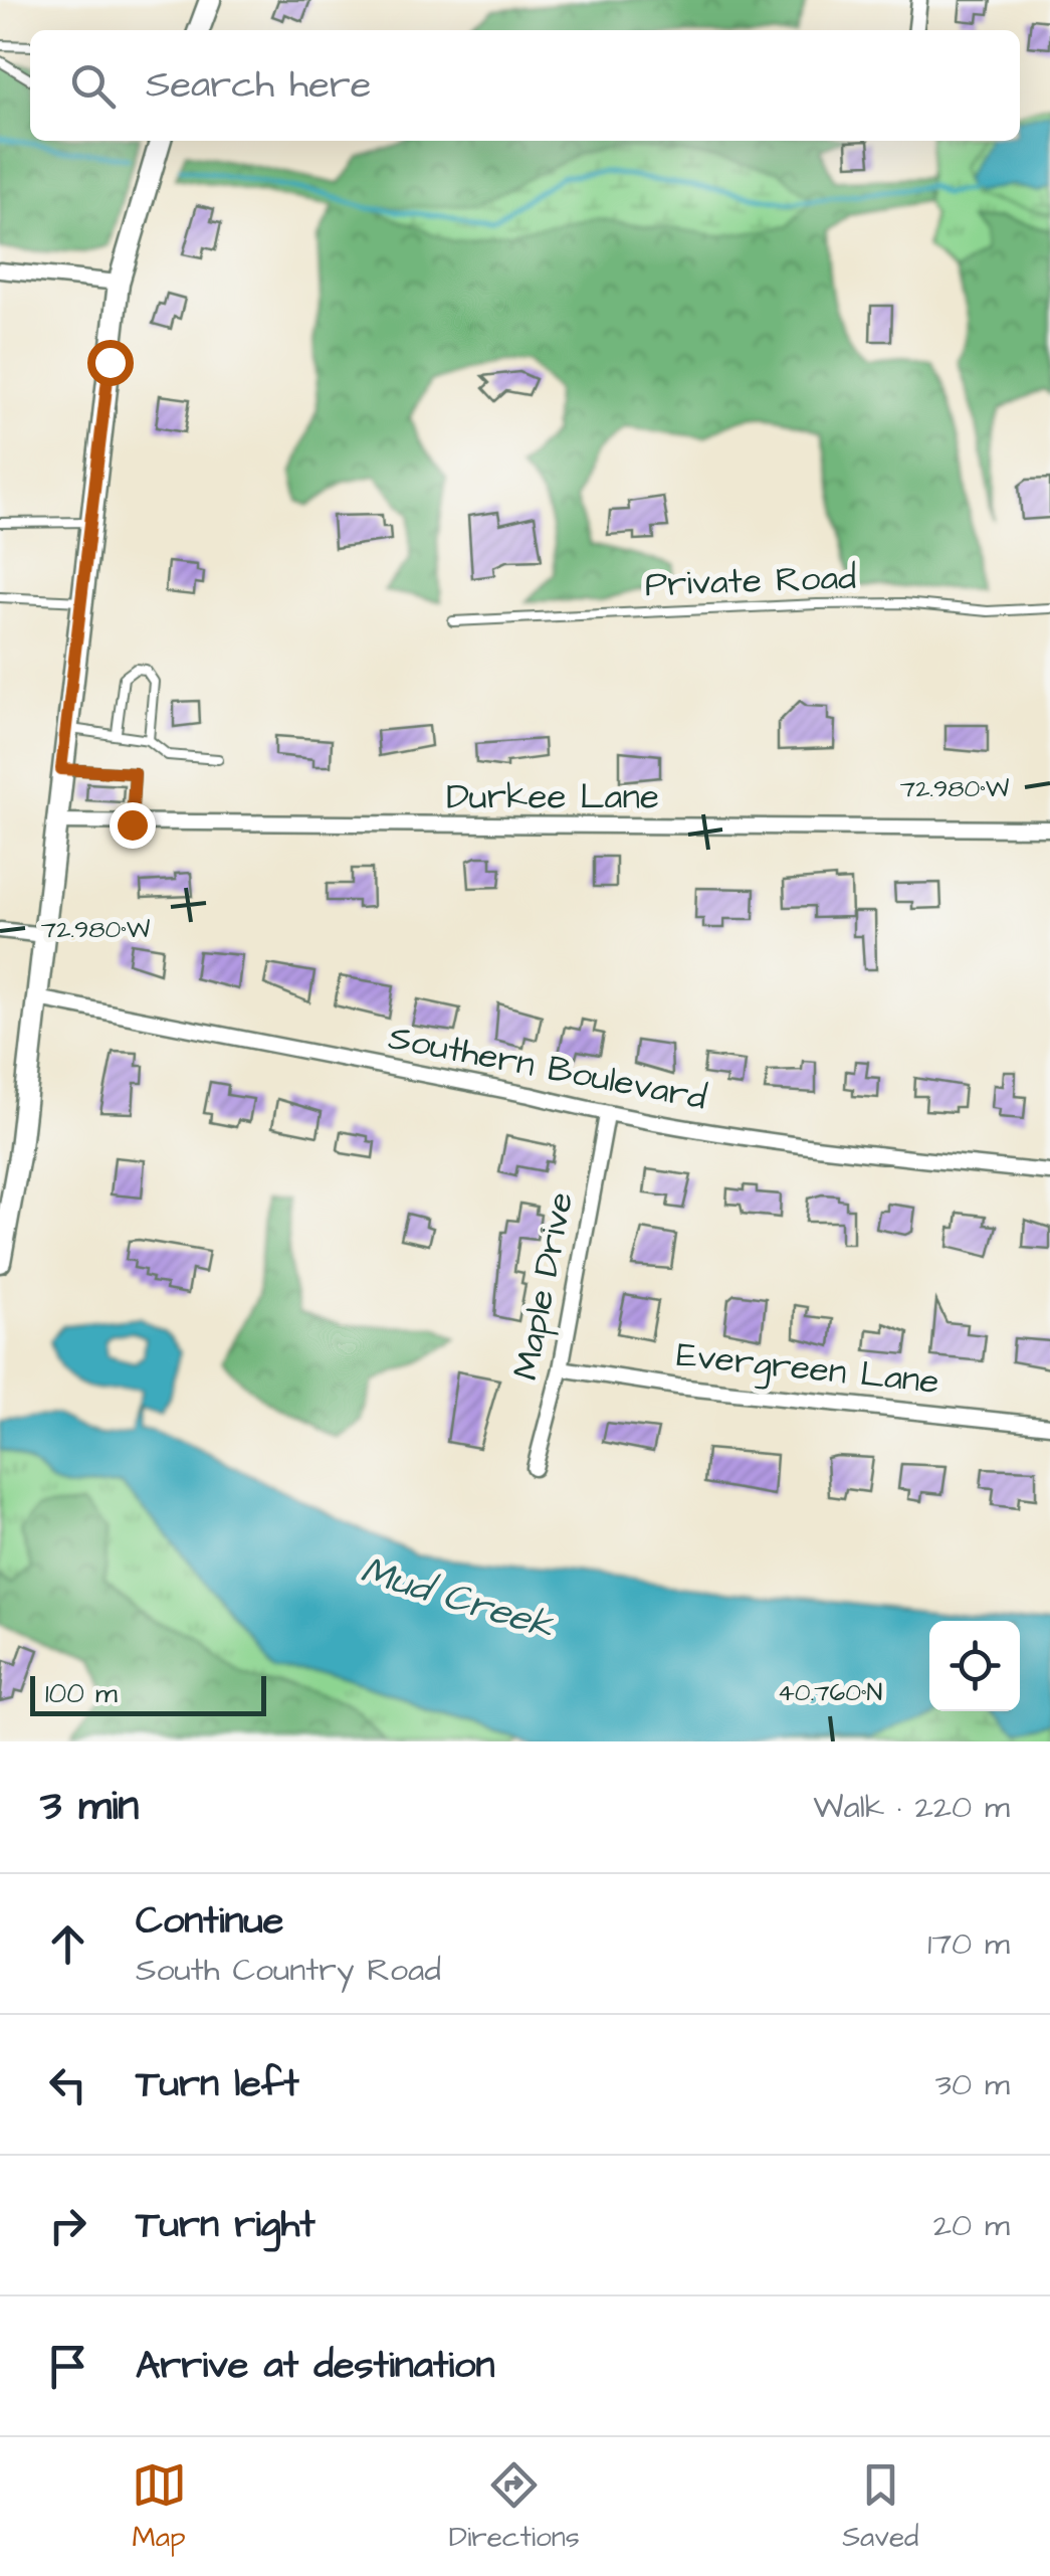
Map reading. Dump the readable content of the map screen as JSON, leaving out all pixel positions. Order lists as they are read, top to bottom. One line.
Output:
{"streets":{"street":["Durkee Lane","Southern Boulevard","Maple Drive","Evergreen Lane"],"lane":["Private Road"]},"crossings":[["Southern Boulevard","Maple Drive"],["Maple Drive","Evergreen Lane"]],"water":["Mud Creek"],"scale_bar":"100 m","page":{"search":"Search here","scale":"100 m","heading":["3 min","Walk · 220 m"],"list":[["Continue","South Country Road","170 m"],["Turn left","30 m"],["Turn right","20 m"],"Arrive at destination"],"nav":["Map","Directions","Saved"]},"coordinates":["72.980°W","40.760°N"]}
